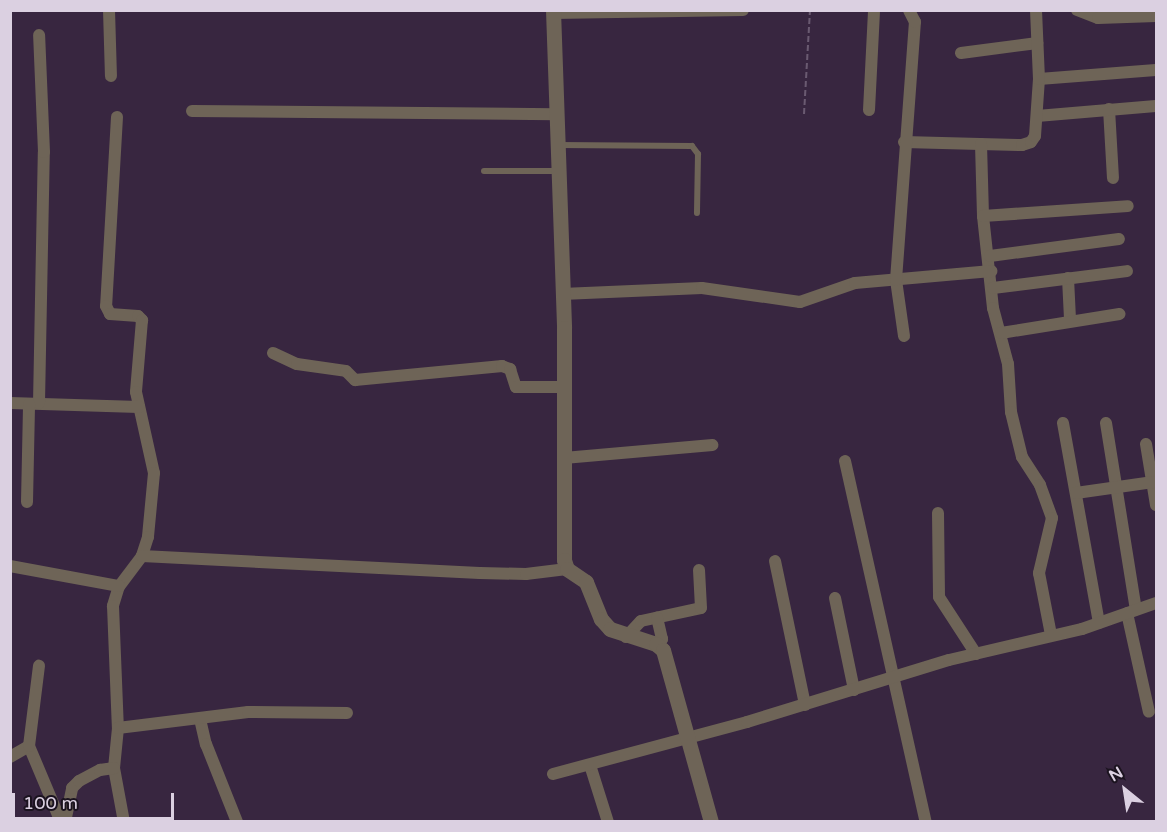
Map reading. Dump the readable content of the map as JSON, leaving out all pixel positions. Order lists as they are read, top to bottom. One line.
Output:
{"scale_bar":"100 m","north":"top left"}
